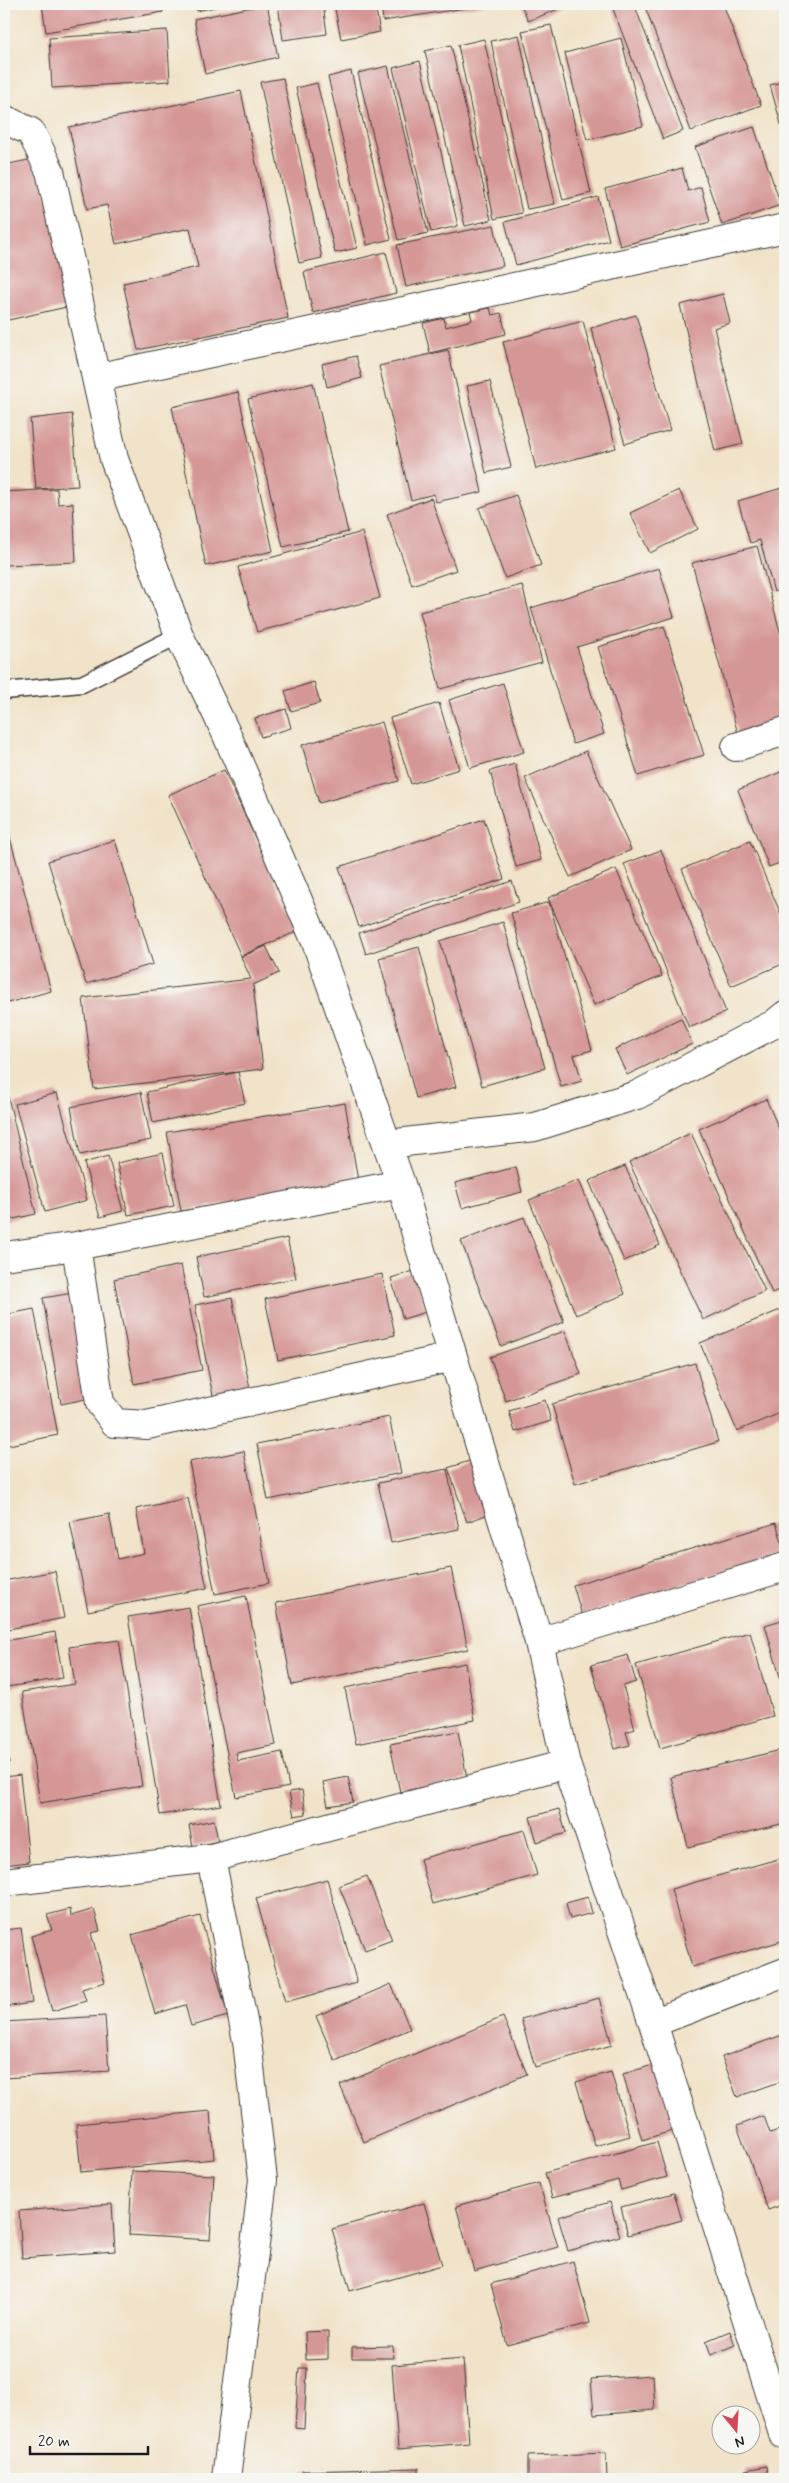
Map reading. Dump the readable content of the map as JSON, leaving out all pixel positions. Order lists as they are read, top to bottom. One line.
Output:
{"scale_bar":"20 m","north":"bottom"}
